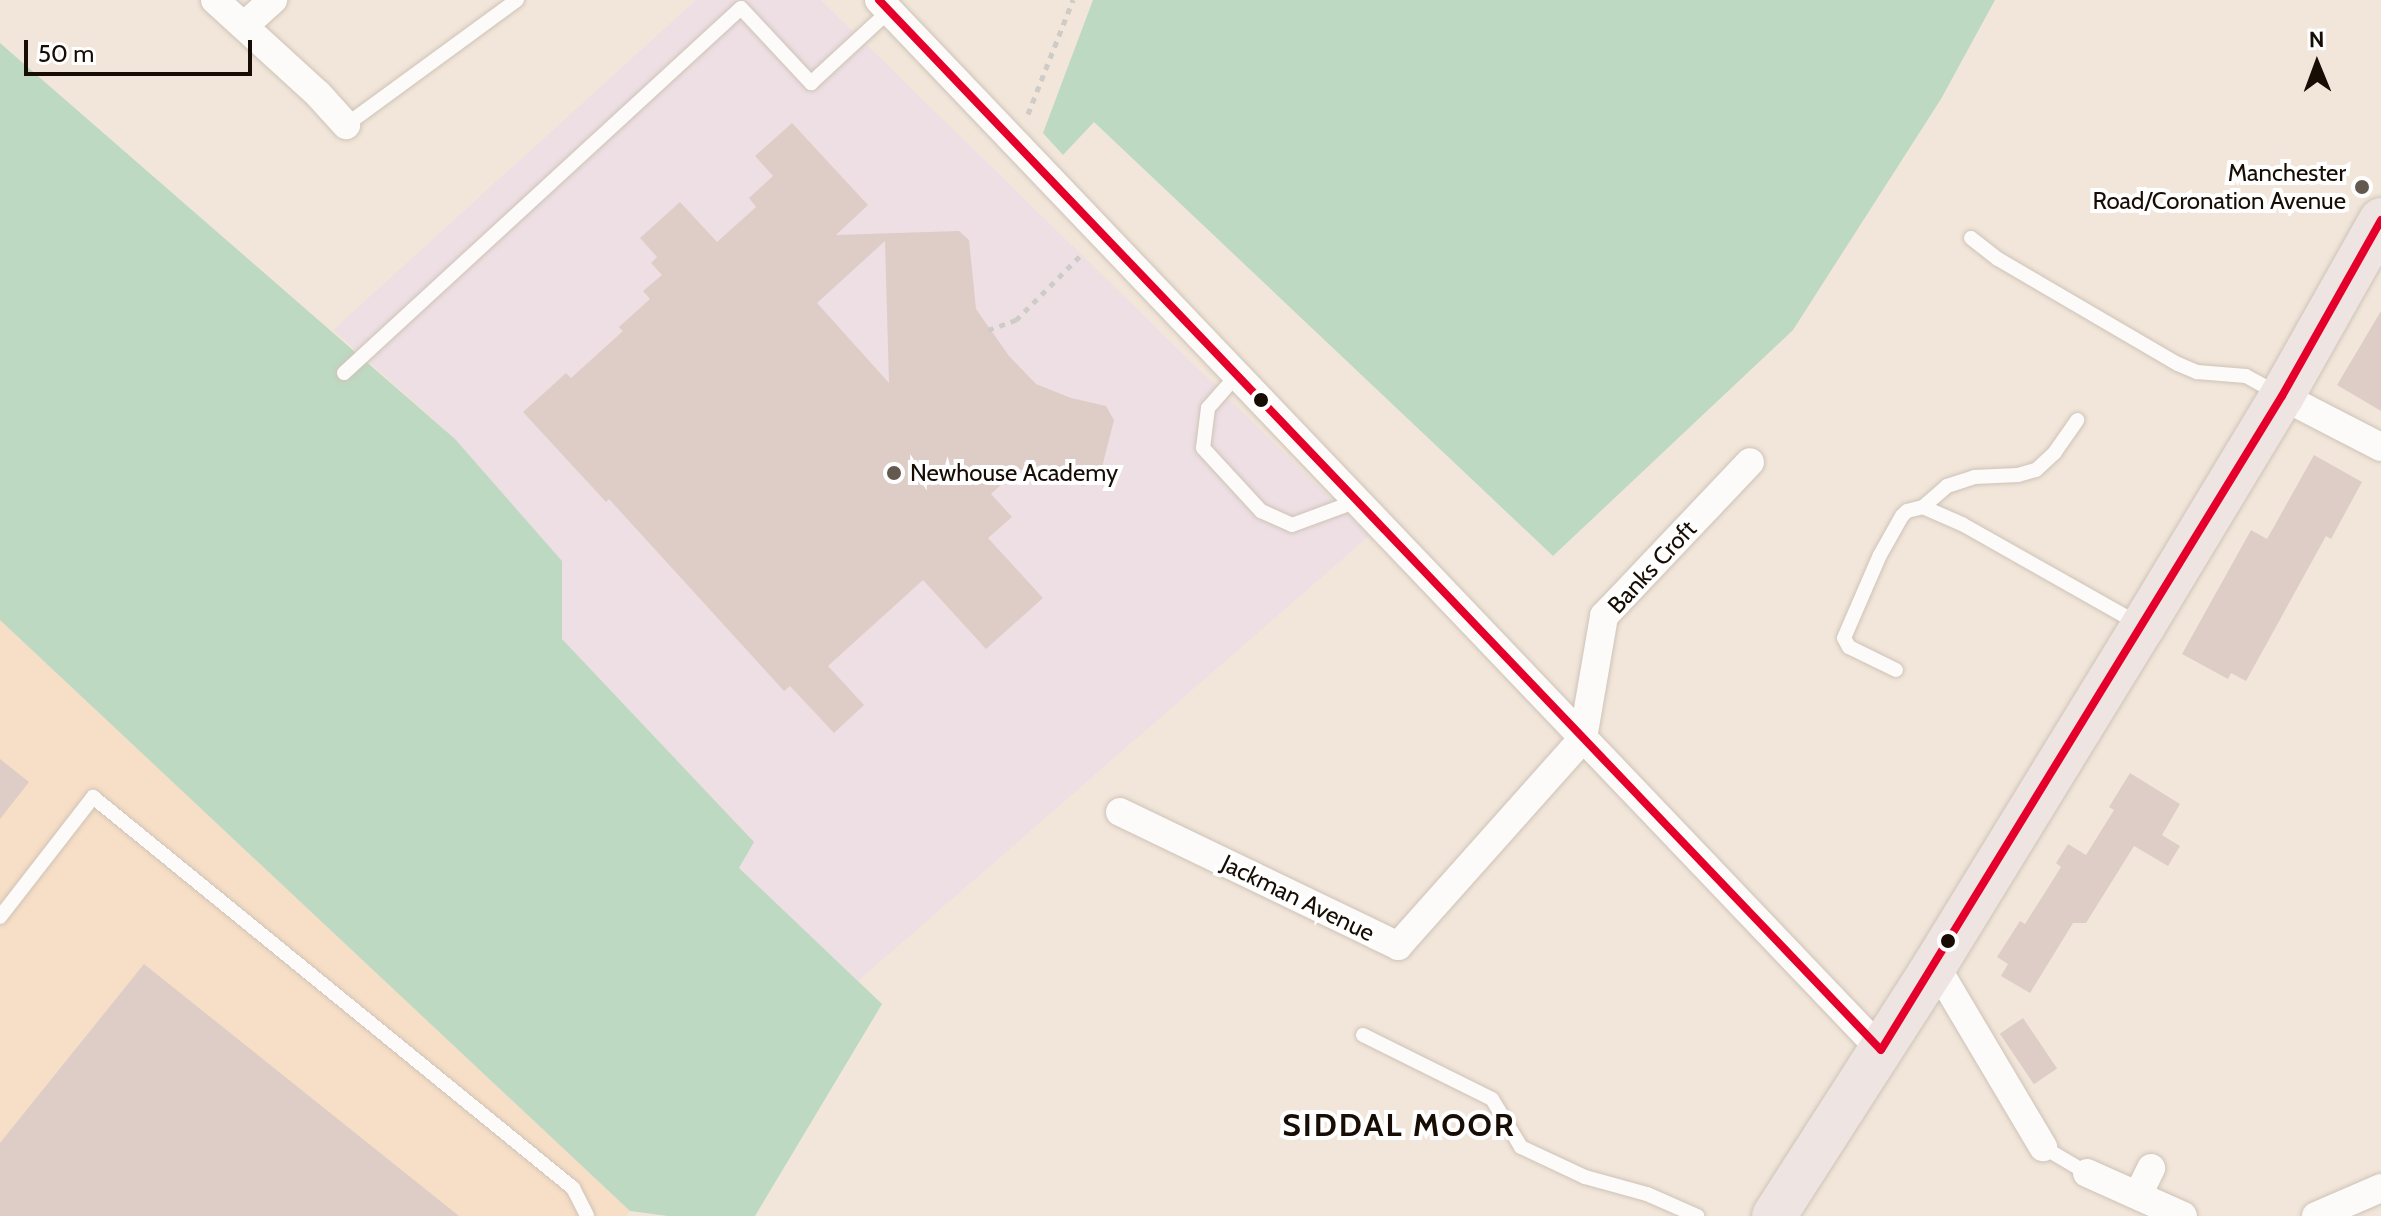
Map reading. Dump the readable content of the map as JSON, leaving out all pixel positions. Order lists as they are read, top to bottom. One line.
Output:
{"streets":{"street":["Banks Croft","Jackman Avenue"]},"crossings":[["Banks Croft","Jackman Avenue"]],"districts":["SIDDAL MOOR"],"places":["Manchester Road/Coronation Avenue","Newhouse Academy"],"scale_bar":"50 m","north":"top"}
